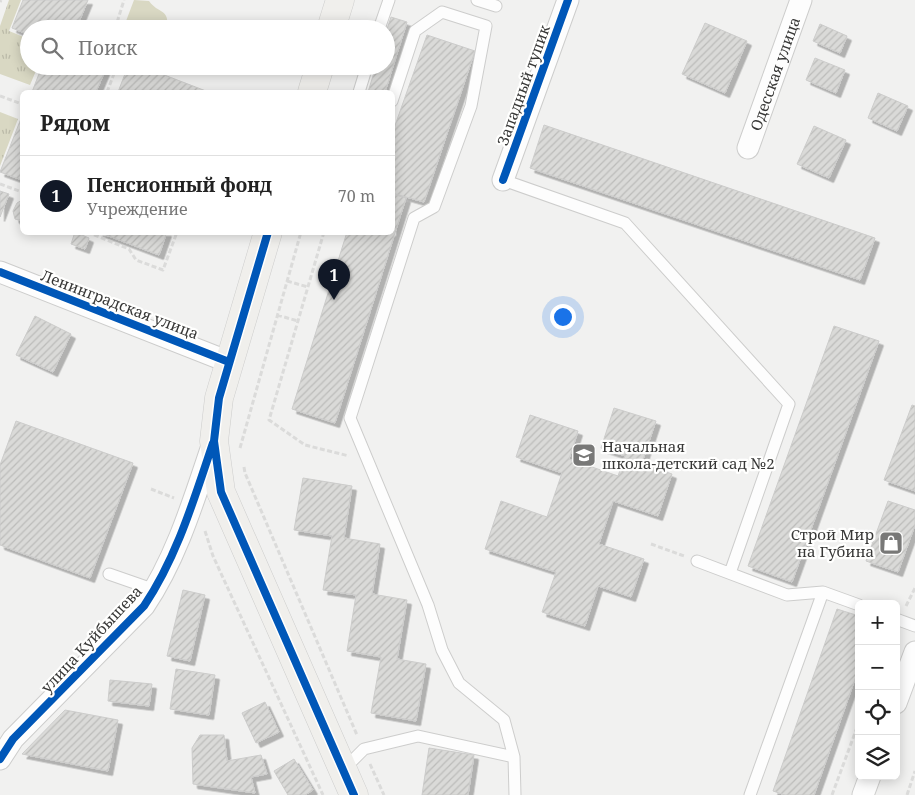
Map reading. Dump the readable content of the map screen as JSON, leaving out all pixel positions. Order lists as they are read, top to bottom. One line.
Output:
{"streets":{"street":["Одесская улица","Западный тупик","Ленинградская улица","улица Куйбышева"]},"crossings":[["Ленинградская улица","улица Куйбышева"]],"places":{"school or university":["Начальная школа-детский сад №2"],"shop":["Строй Мир на Губина"]},"page":{"search":"Поиск","heading":"Рядом","list":[{"mark":"1","name":"Пенсионный фонд","note":"Учреждение","value":"70 m"}],"pins":"1","map_buttons":["+","−"]}}
